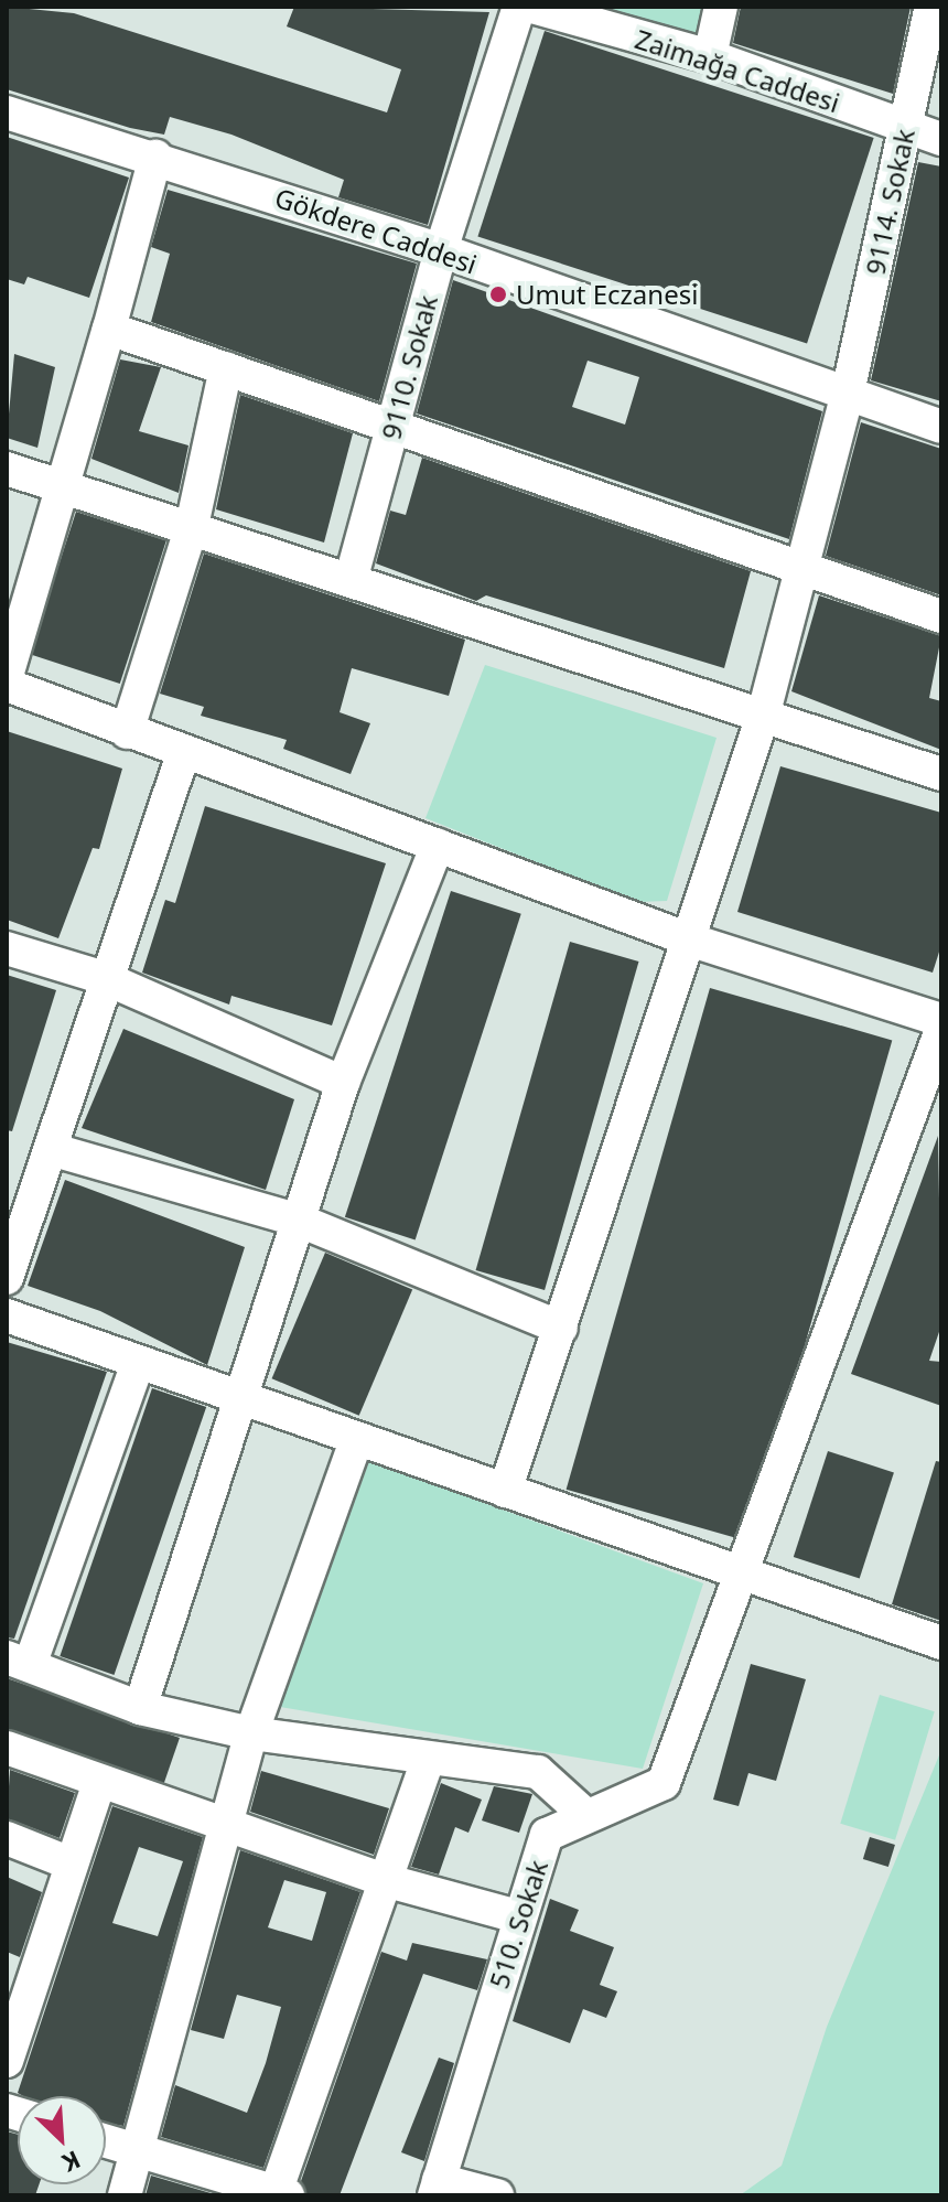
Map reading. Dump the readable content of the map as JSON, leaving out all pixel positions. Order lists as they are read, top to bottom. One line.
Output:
{"streets":{"street":["Zaimağa Caddesi","9114. Sokak","Gökdere Caddesi","9110. Sokak","510. Sokak"]},"crossings":[["Zaimağa Caddesi","9114. Sokak"],["9114. Sokak","Gökdere Caddesi"],["Gökdere Caddesi","9110. Sokak"]],"places":["Umut Eczanesi"],"north":"bottom right"}
